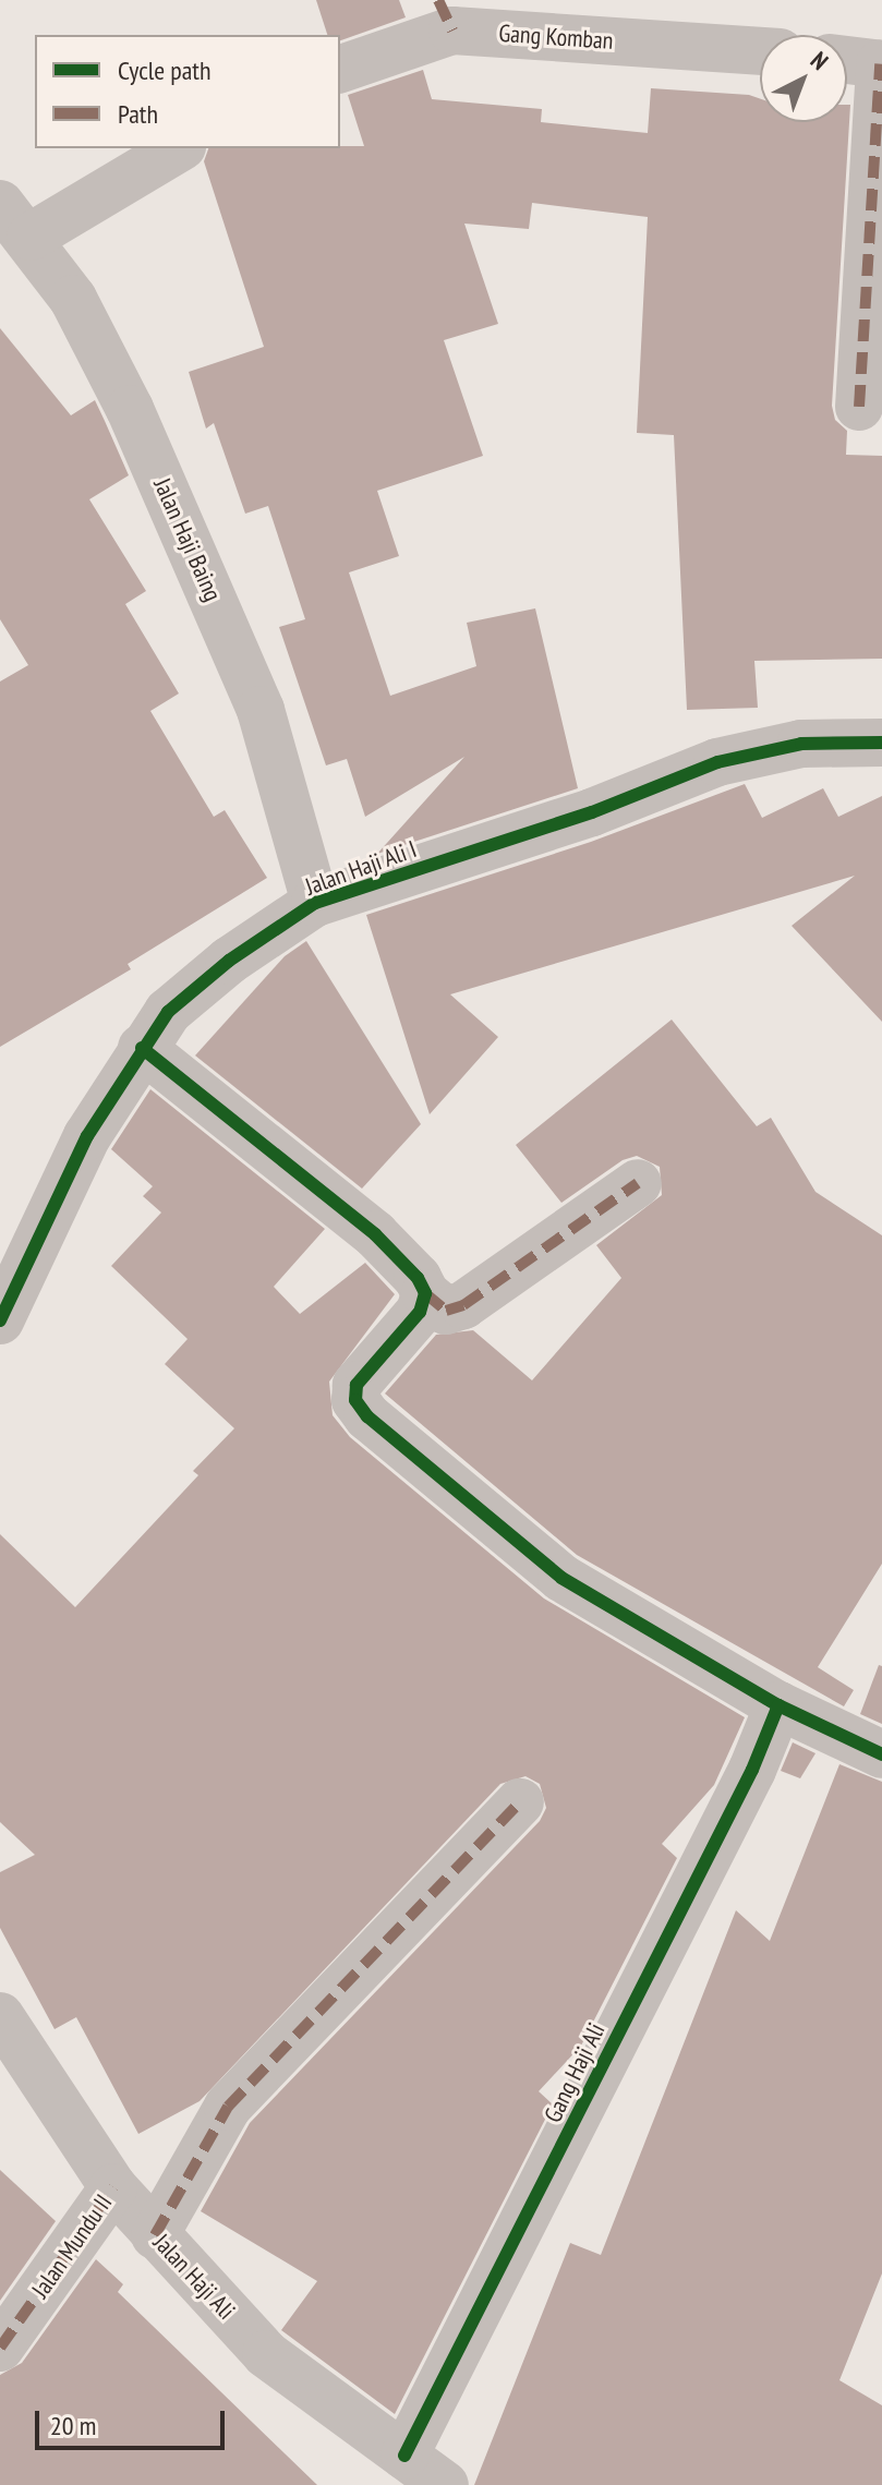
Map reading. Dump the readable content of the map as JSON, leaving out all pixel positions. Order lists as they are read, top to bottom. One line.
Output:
{"streets":{"street":["Gang Komban","Jalan Haji Baing","Jalan Haji Ali I","Gang Haji Ali","Jalan Mundu II","Jalan Haji Ali"]},"crossings":[["Jalan Haji Baing","Jalan Haji Ali I"],["Gang Haji Ali","Jalan Haji Ali"],["Jalan Mundu II","Jalan Haji Ali"]],"legend":["Cycle path","Path"],"scale_bar":"20 m","north":"top right"}
